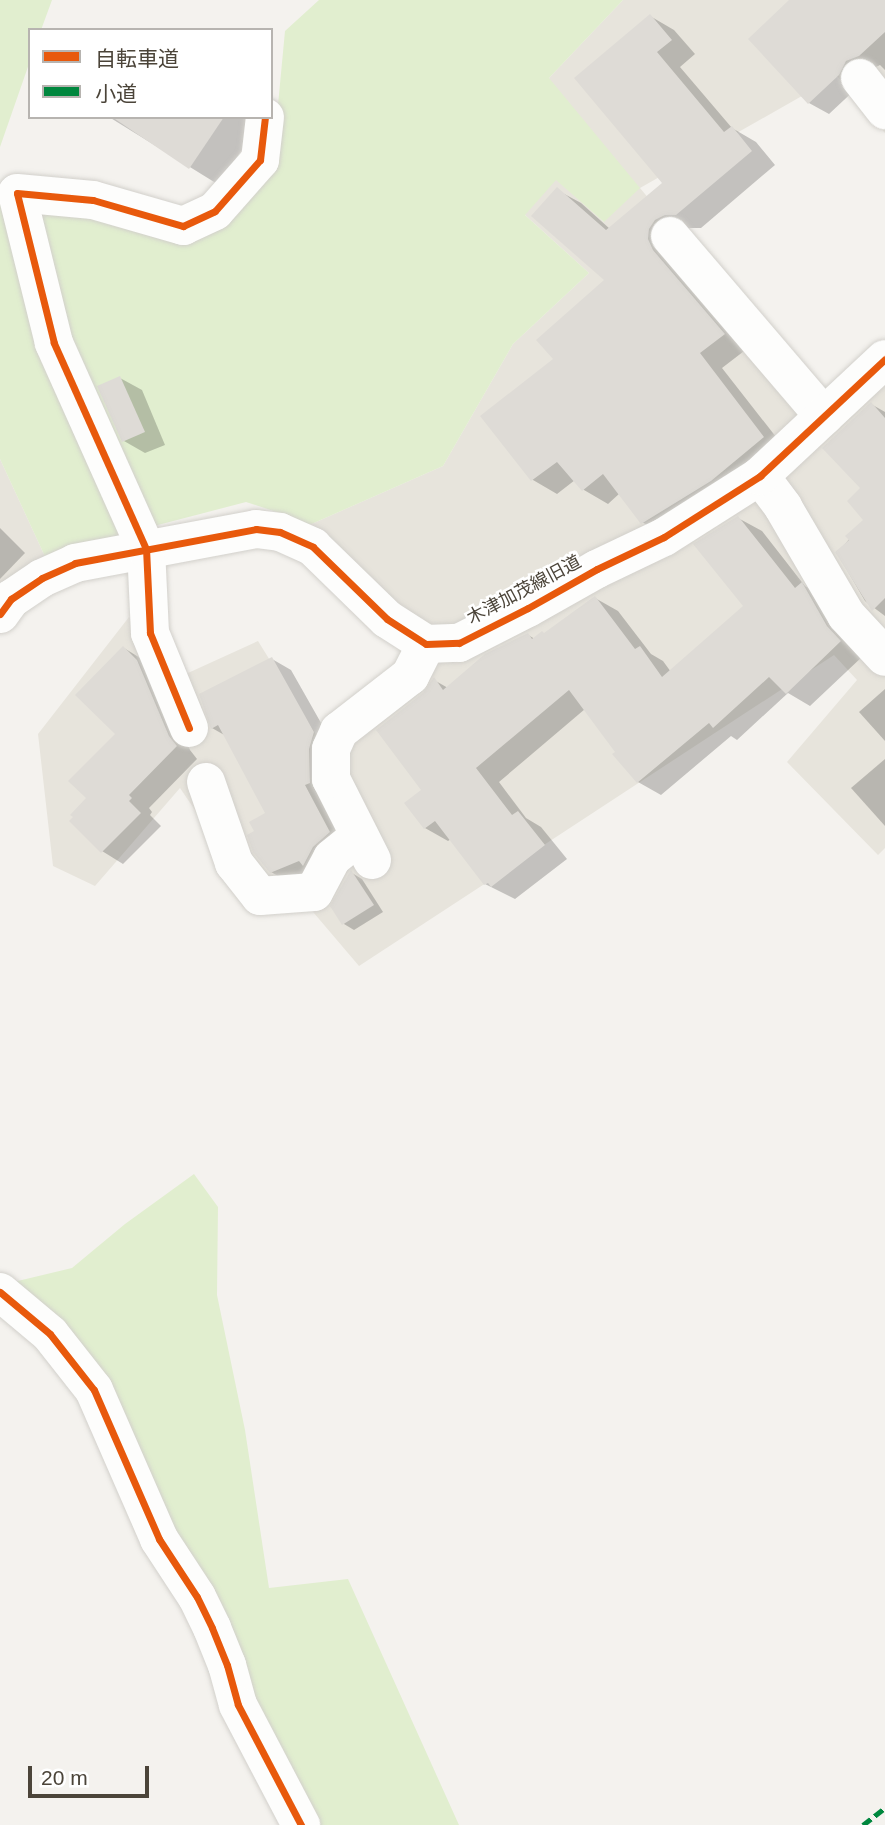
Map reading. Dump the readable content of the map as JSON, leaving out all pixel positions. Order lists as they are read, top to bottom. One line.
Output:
{"streets":{"street":["木津加茂線旧道"]},"legend":["自転車道","小道"],"scale_bar":"20 m"}
